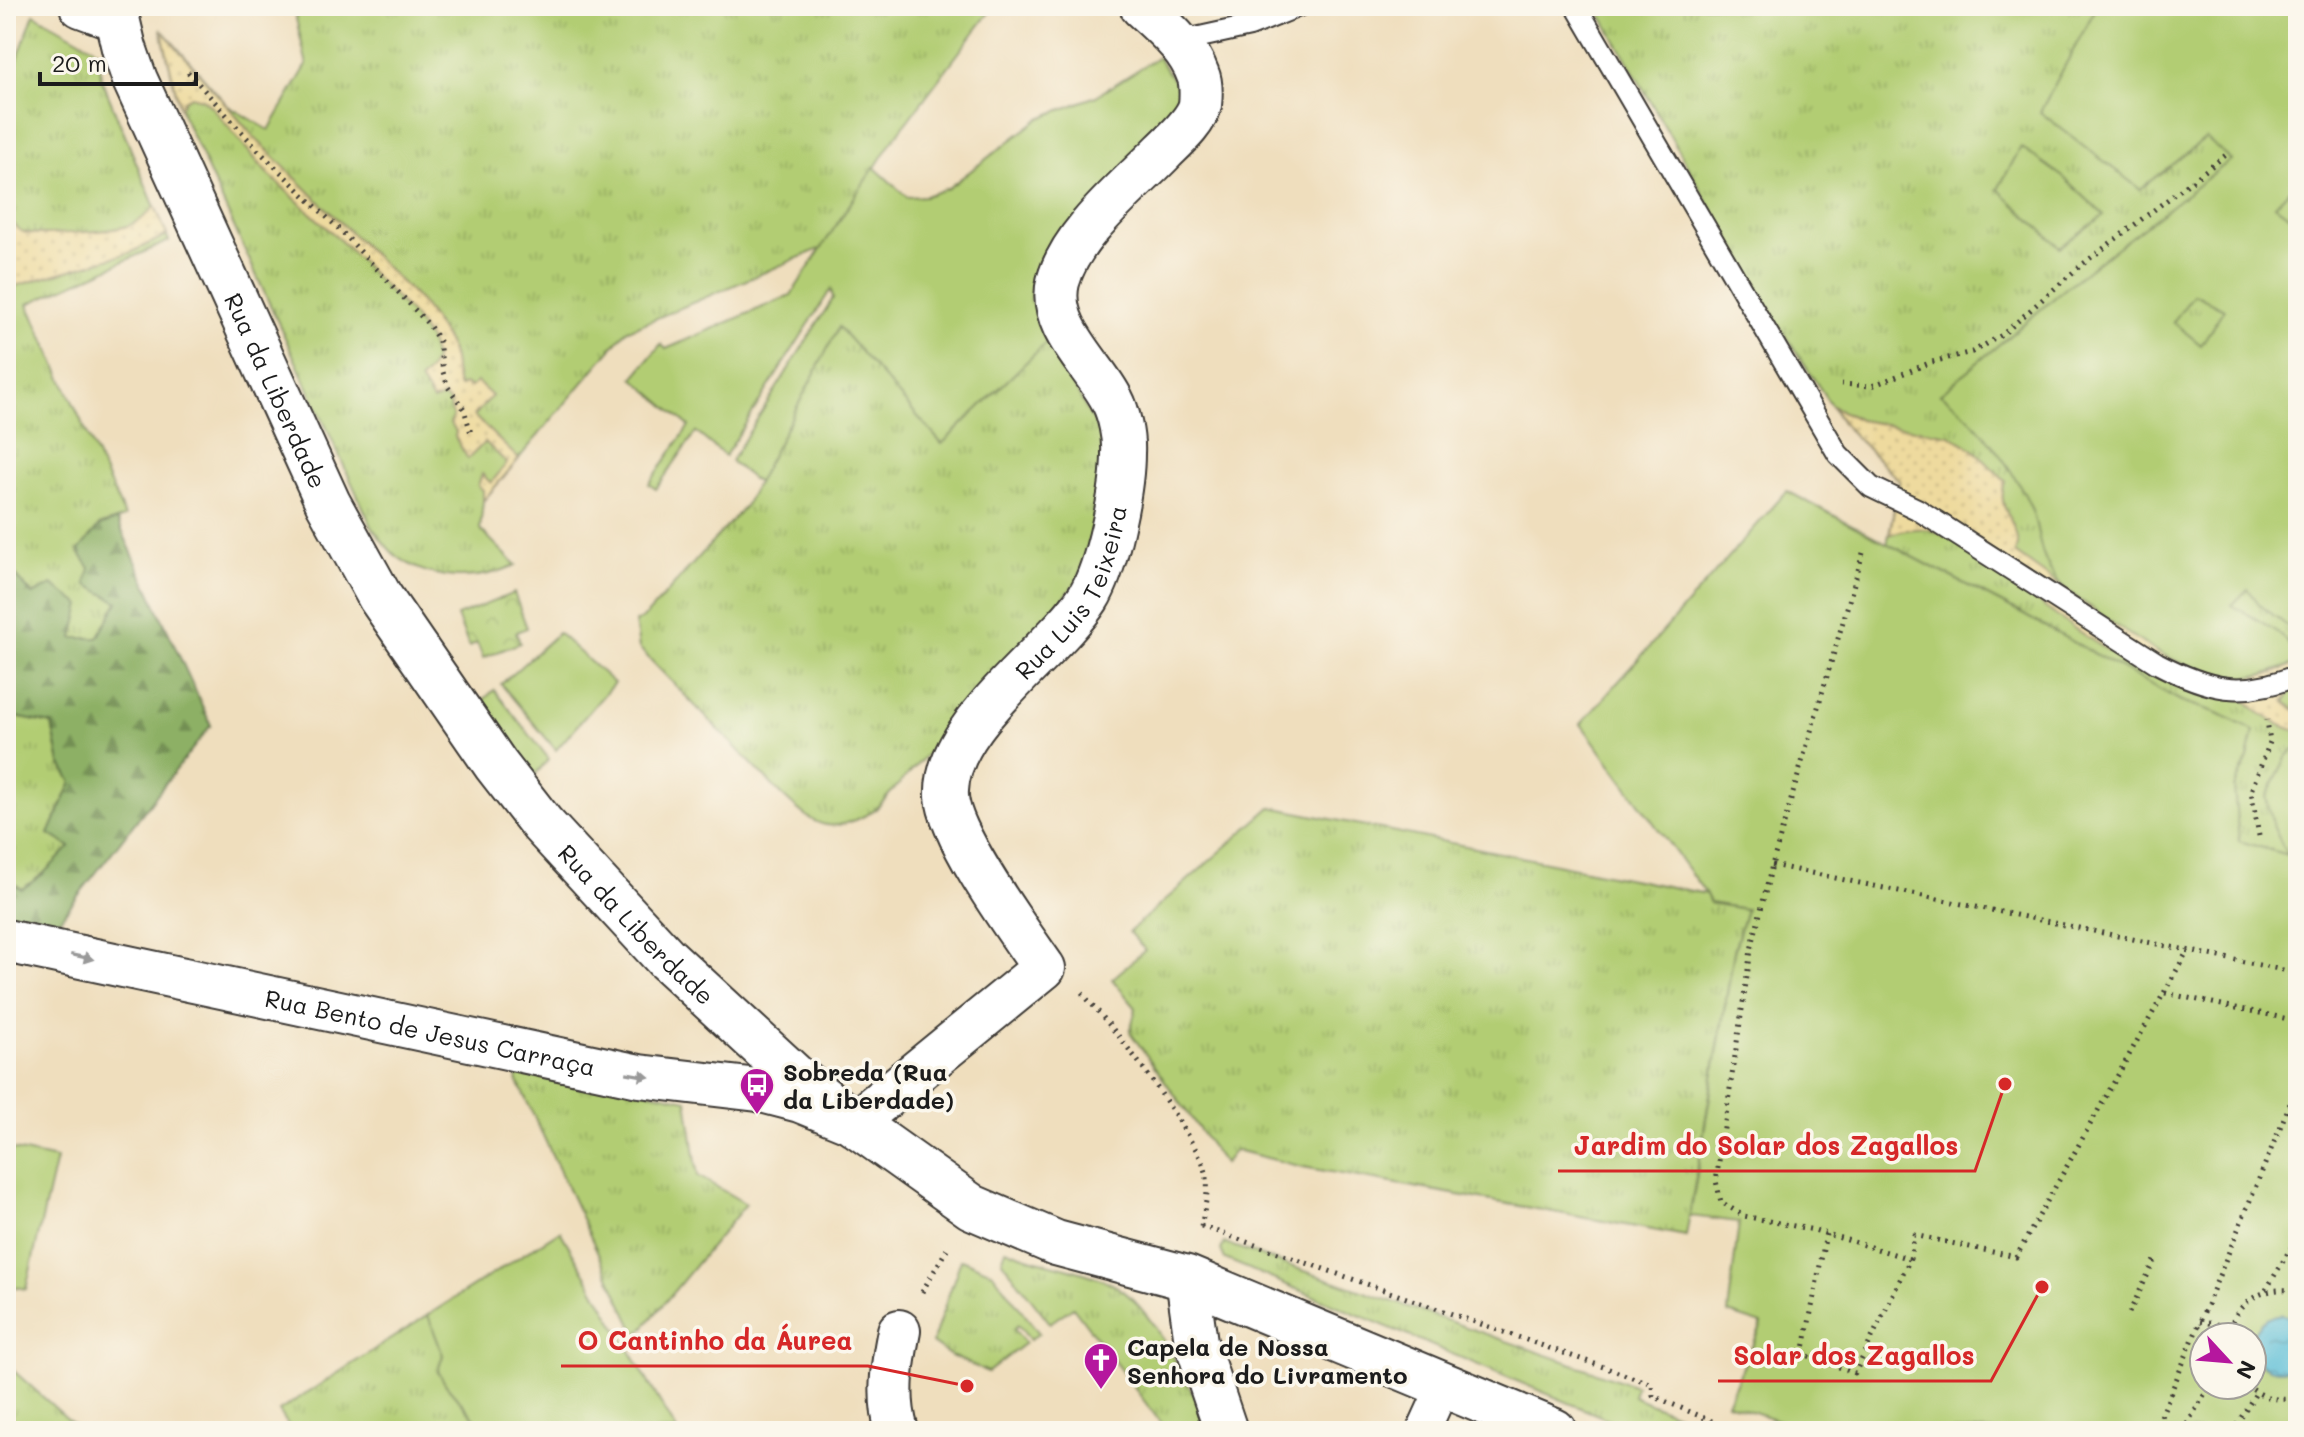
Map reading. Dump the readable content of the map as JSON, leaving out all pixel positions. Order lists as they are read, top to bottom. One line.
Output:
{"streets":{"street":["Rua da Liberdade","Rua Luis Teixeira","Rua Bento de Jesus Carraça"]},"crossings":[["Rua da Liberdade","Rua Bento de Jesus Carraça"]],"one_way":["Rua Bento de Jesus Carraça"],"places":{"other":["Jardim do Solar dos Zagallos","Solar dos Zagallos","O Cantinho da Áurea"],"bus stop":["Sobreda (Rua da Liberdade)"],"church":["Capela de Nossa Senhora do Livramento"]},"scale_bar":"20 m","north":"bottom right"}
